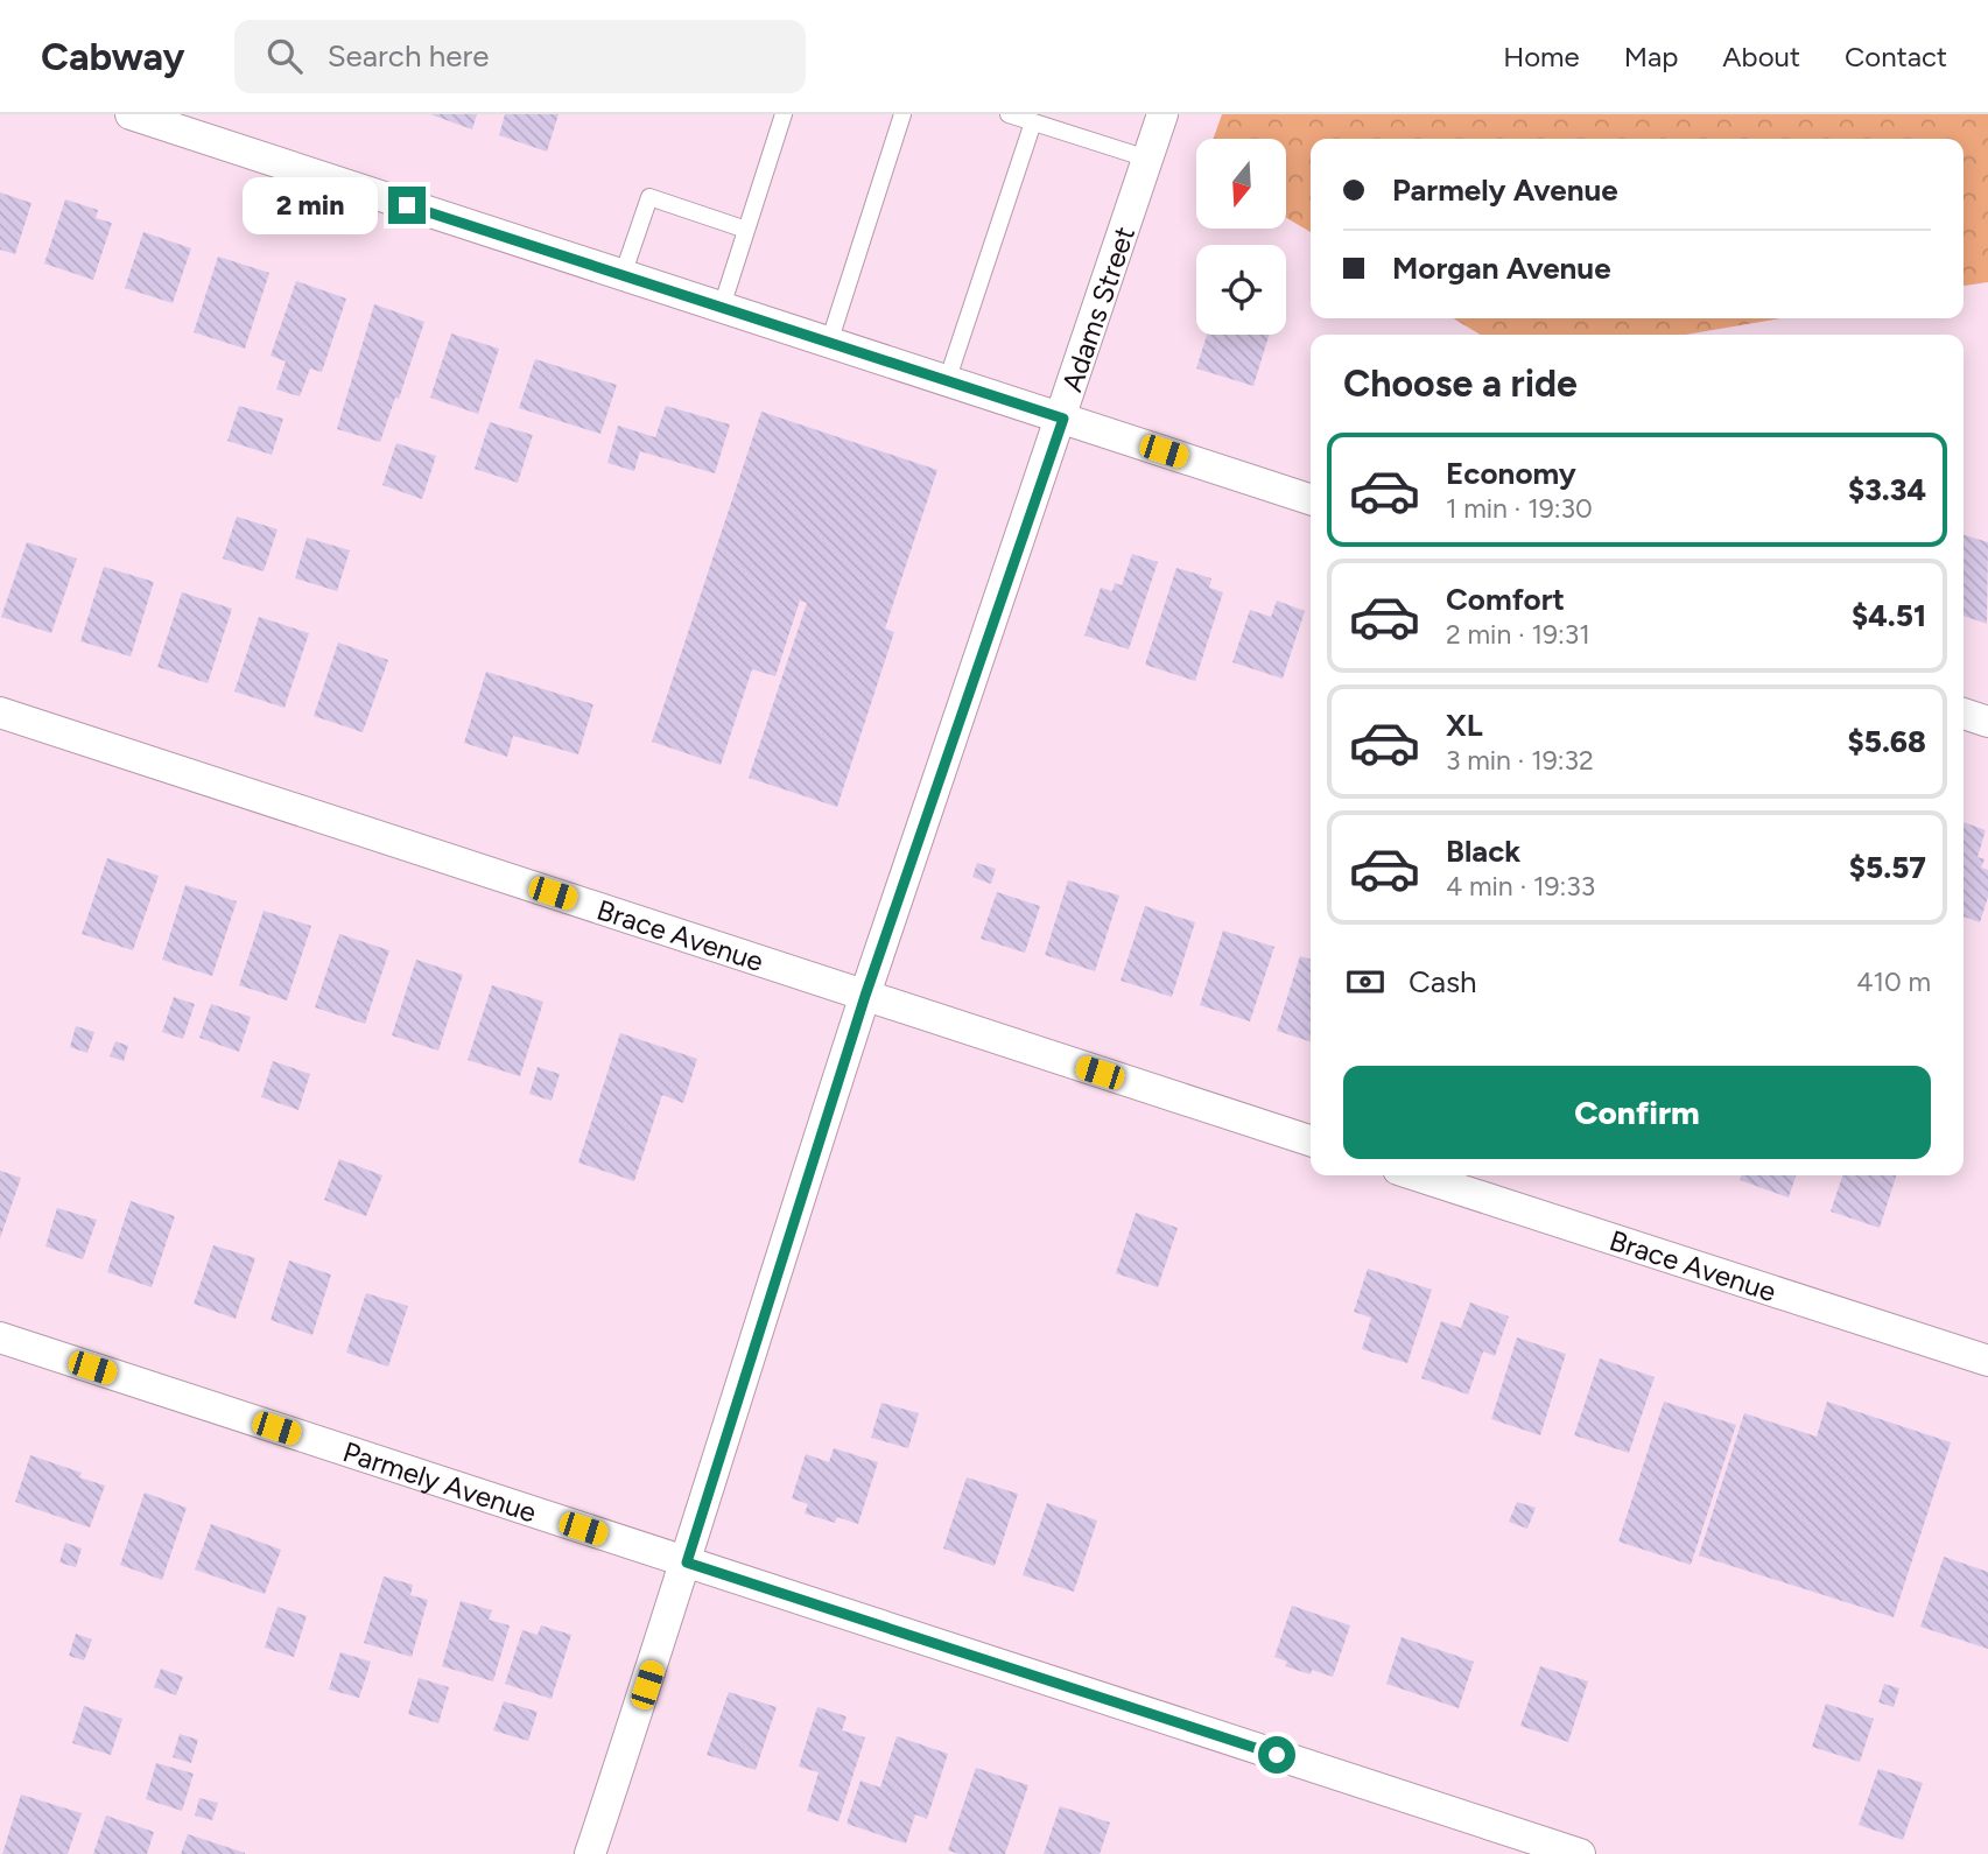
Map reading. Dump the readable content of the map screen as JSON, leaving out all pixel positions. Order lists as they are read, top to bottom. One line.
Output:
{"streets":{"street":["Adams Street","Brace Avenue","Parmely Avenue"]},"crossings":[["Adams Street","Brace Avenue"],["Adams Street","Parmely Avenue"]],"north":"bottom","page":{"header":"Cabway","search":"Search here","nav":["Home","Map","About","Contact"],"banner":["Parmely Avenue","Morgan Avenue"],"bubble":"2 min","heading":"Choose a ride","list":[{"name":"Economy","note":"1 min · 19:30","value":"$3.34"},{"name":"Comfort","note":"2 min · 19:31","value":"$4.51"},{"name":"XL","note":"3 min · 19:32","value":"$5.68"},{"name":"Black","note":"4 min · 19:33","value":"$5.57"}],"pay":["Cash","410 m"],"buttons":"Confirm"}}
